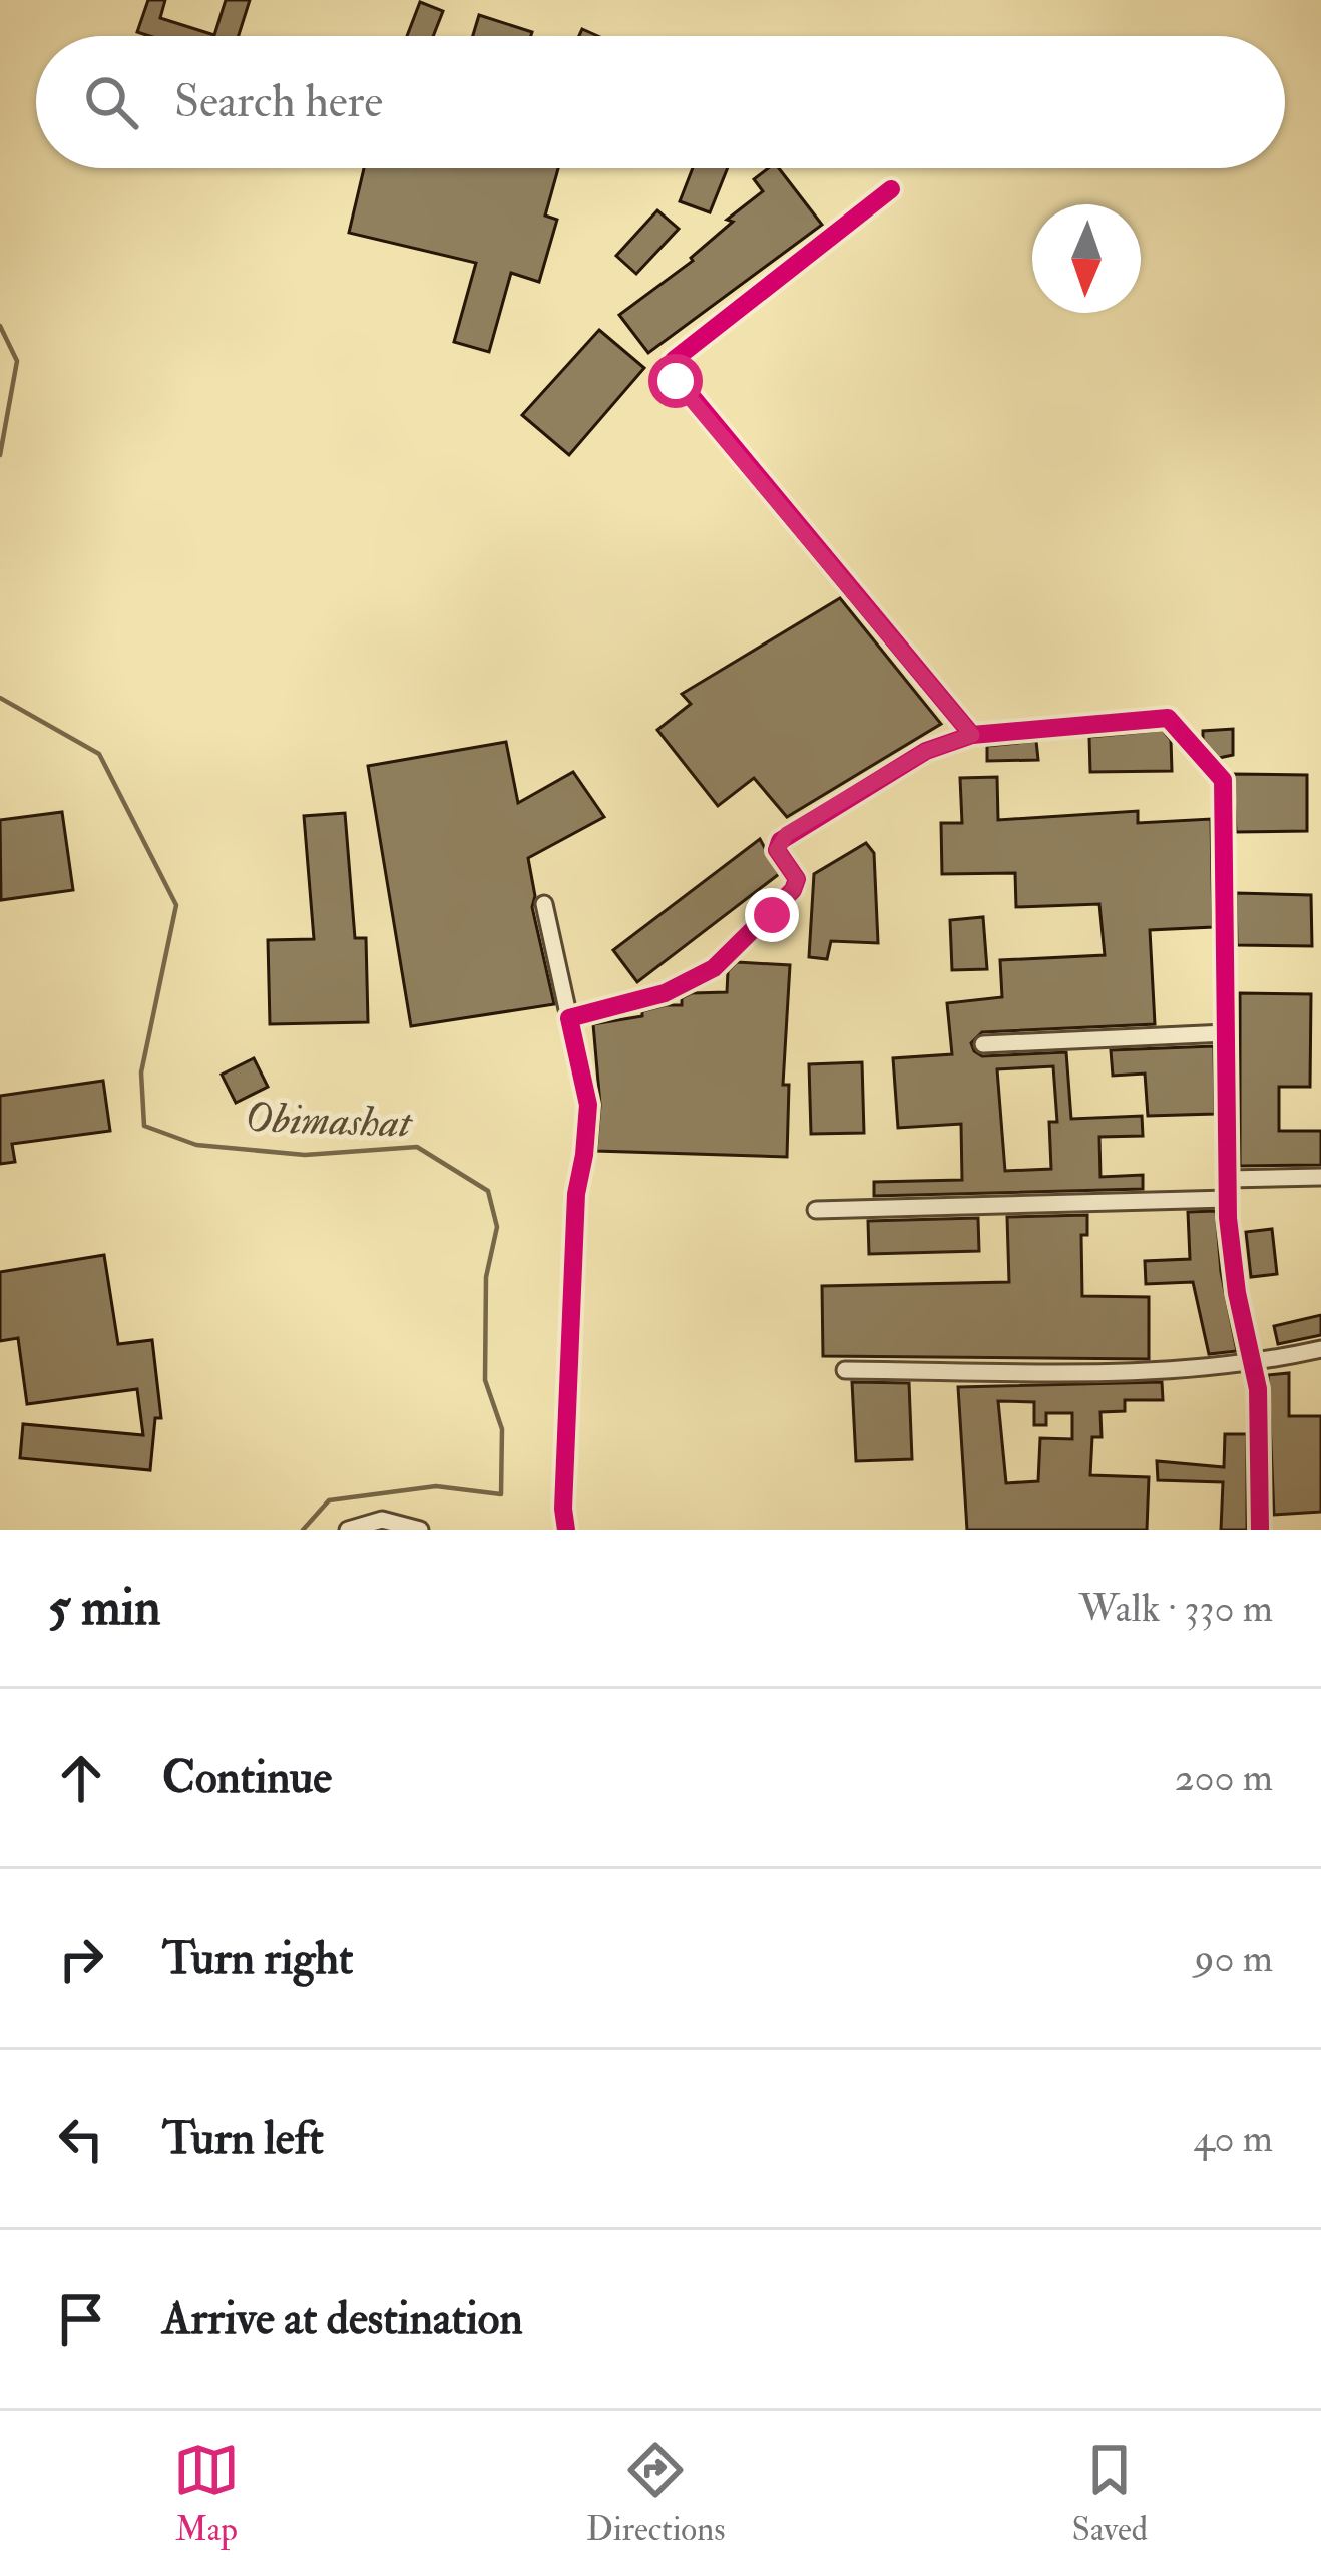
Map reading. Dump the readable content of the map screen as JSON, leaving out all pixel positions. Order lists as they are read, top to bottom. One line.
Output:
{"water":["Obimashat"],"north":"bottom","page":{"search":"Search here","heading":["5 min","Walk · 330 m"],"list":[["Continue","200 m"],["Turn right","90 m"],["Turn left","40 m"],"Arrive at destination"],"nav":["Map","Directions","Saved"]}}
